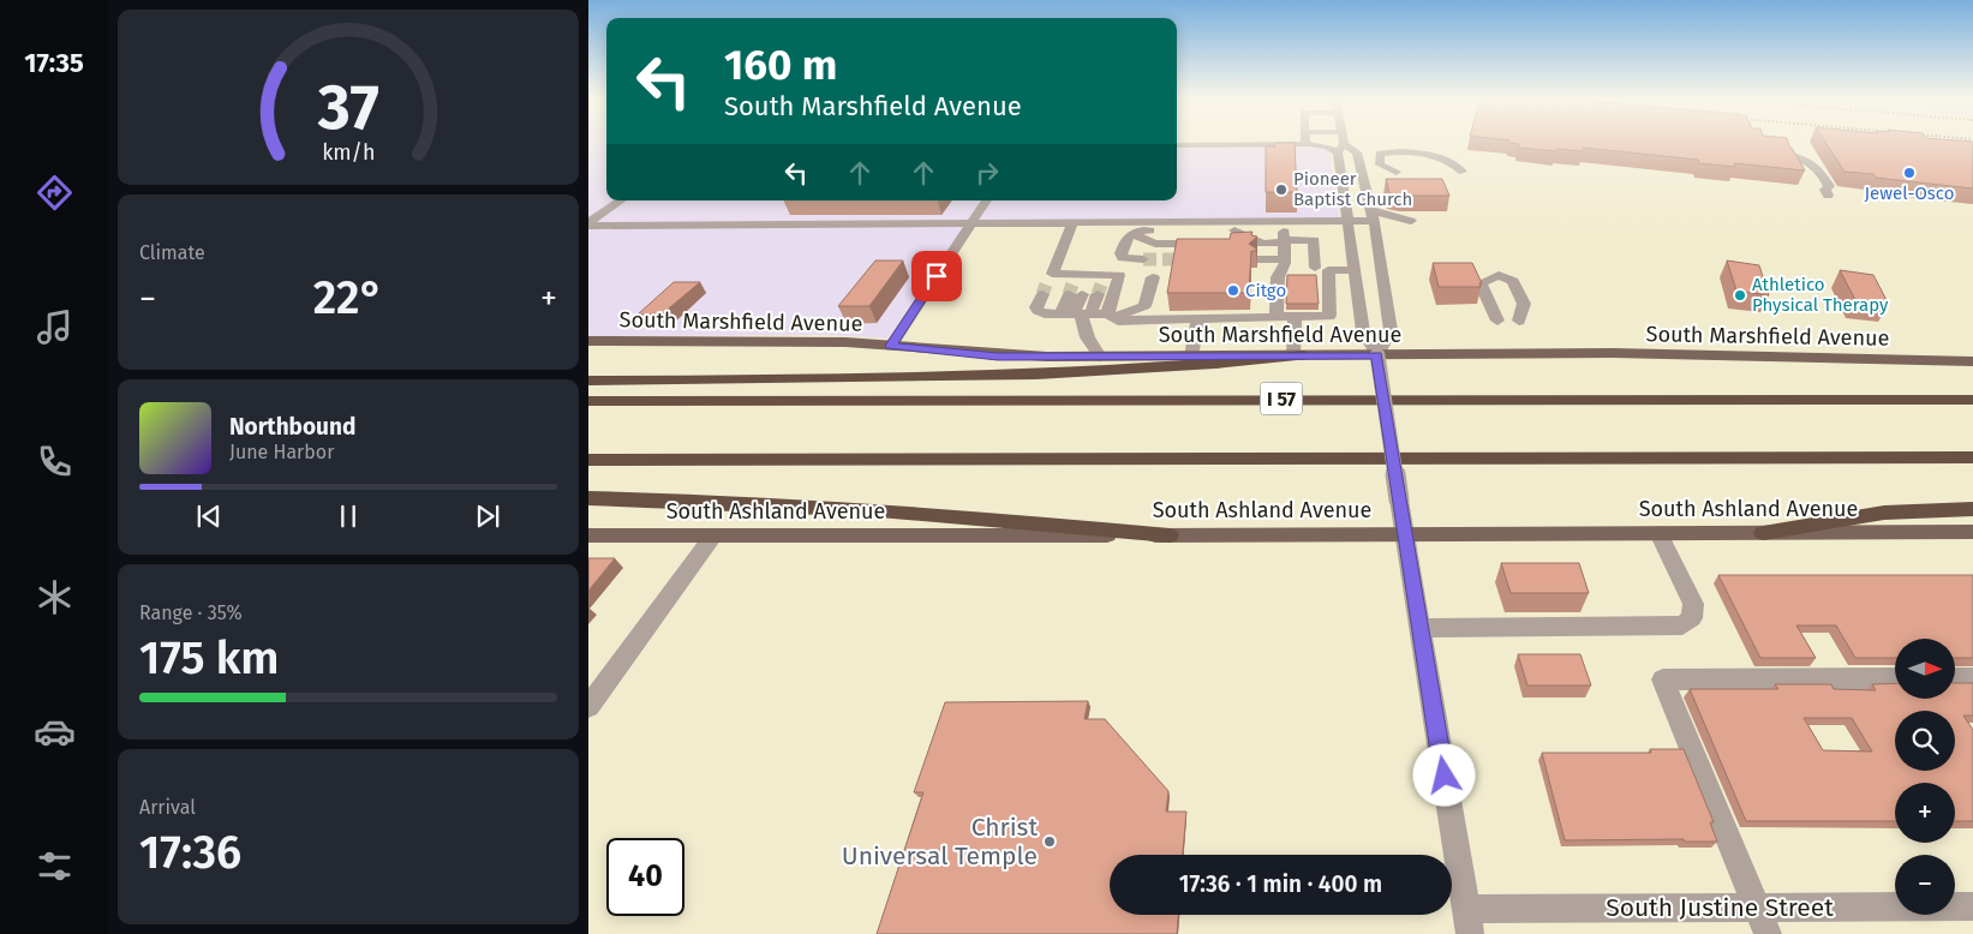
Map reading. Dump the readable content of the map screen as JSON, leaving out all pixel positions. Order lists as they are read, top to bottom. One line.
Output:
{"streets":{"highway":["I 57"],"main road":["South Marshfield Avenue","South Ashland Avenue"],"street":["South Justine Street"]},"places":["Jewel-Osco","Pioneer Baptist Church","Citgo","Athletico Physical Therapy","Christ Universal Temple"],"north":"right","page":{"tabs":"17:35","turn":["160 m","South Marshfield Avenue"],"tile":["Climate",["Range · 35%","175 km"],["Arrival","17:36"]],"heat":["−","22°","+"],"song":["Northbound","June Harbor"],"map_buttons":["+","−"],"limit":"40","trip":"17:36 · 1 min · 400 m","gauge":["37","km/h"]}}
